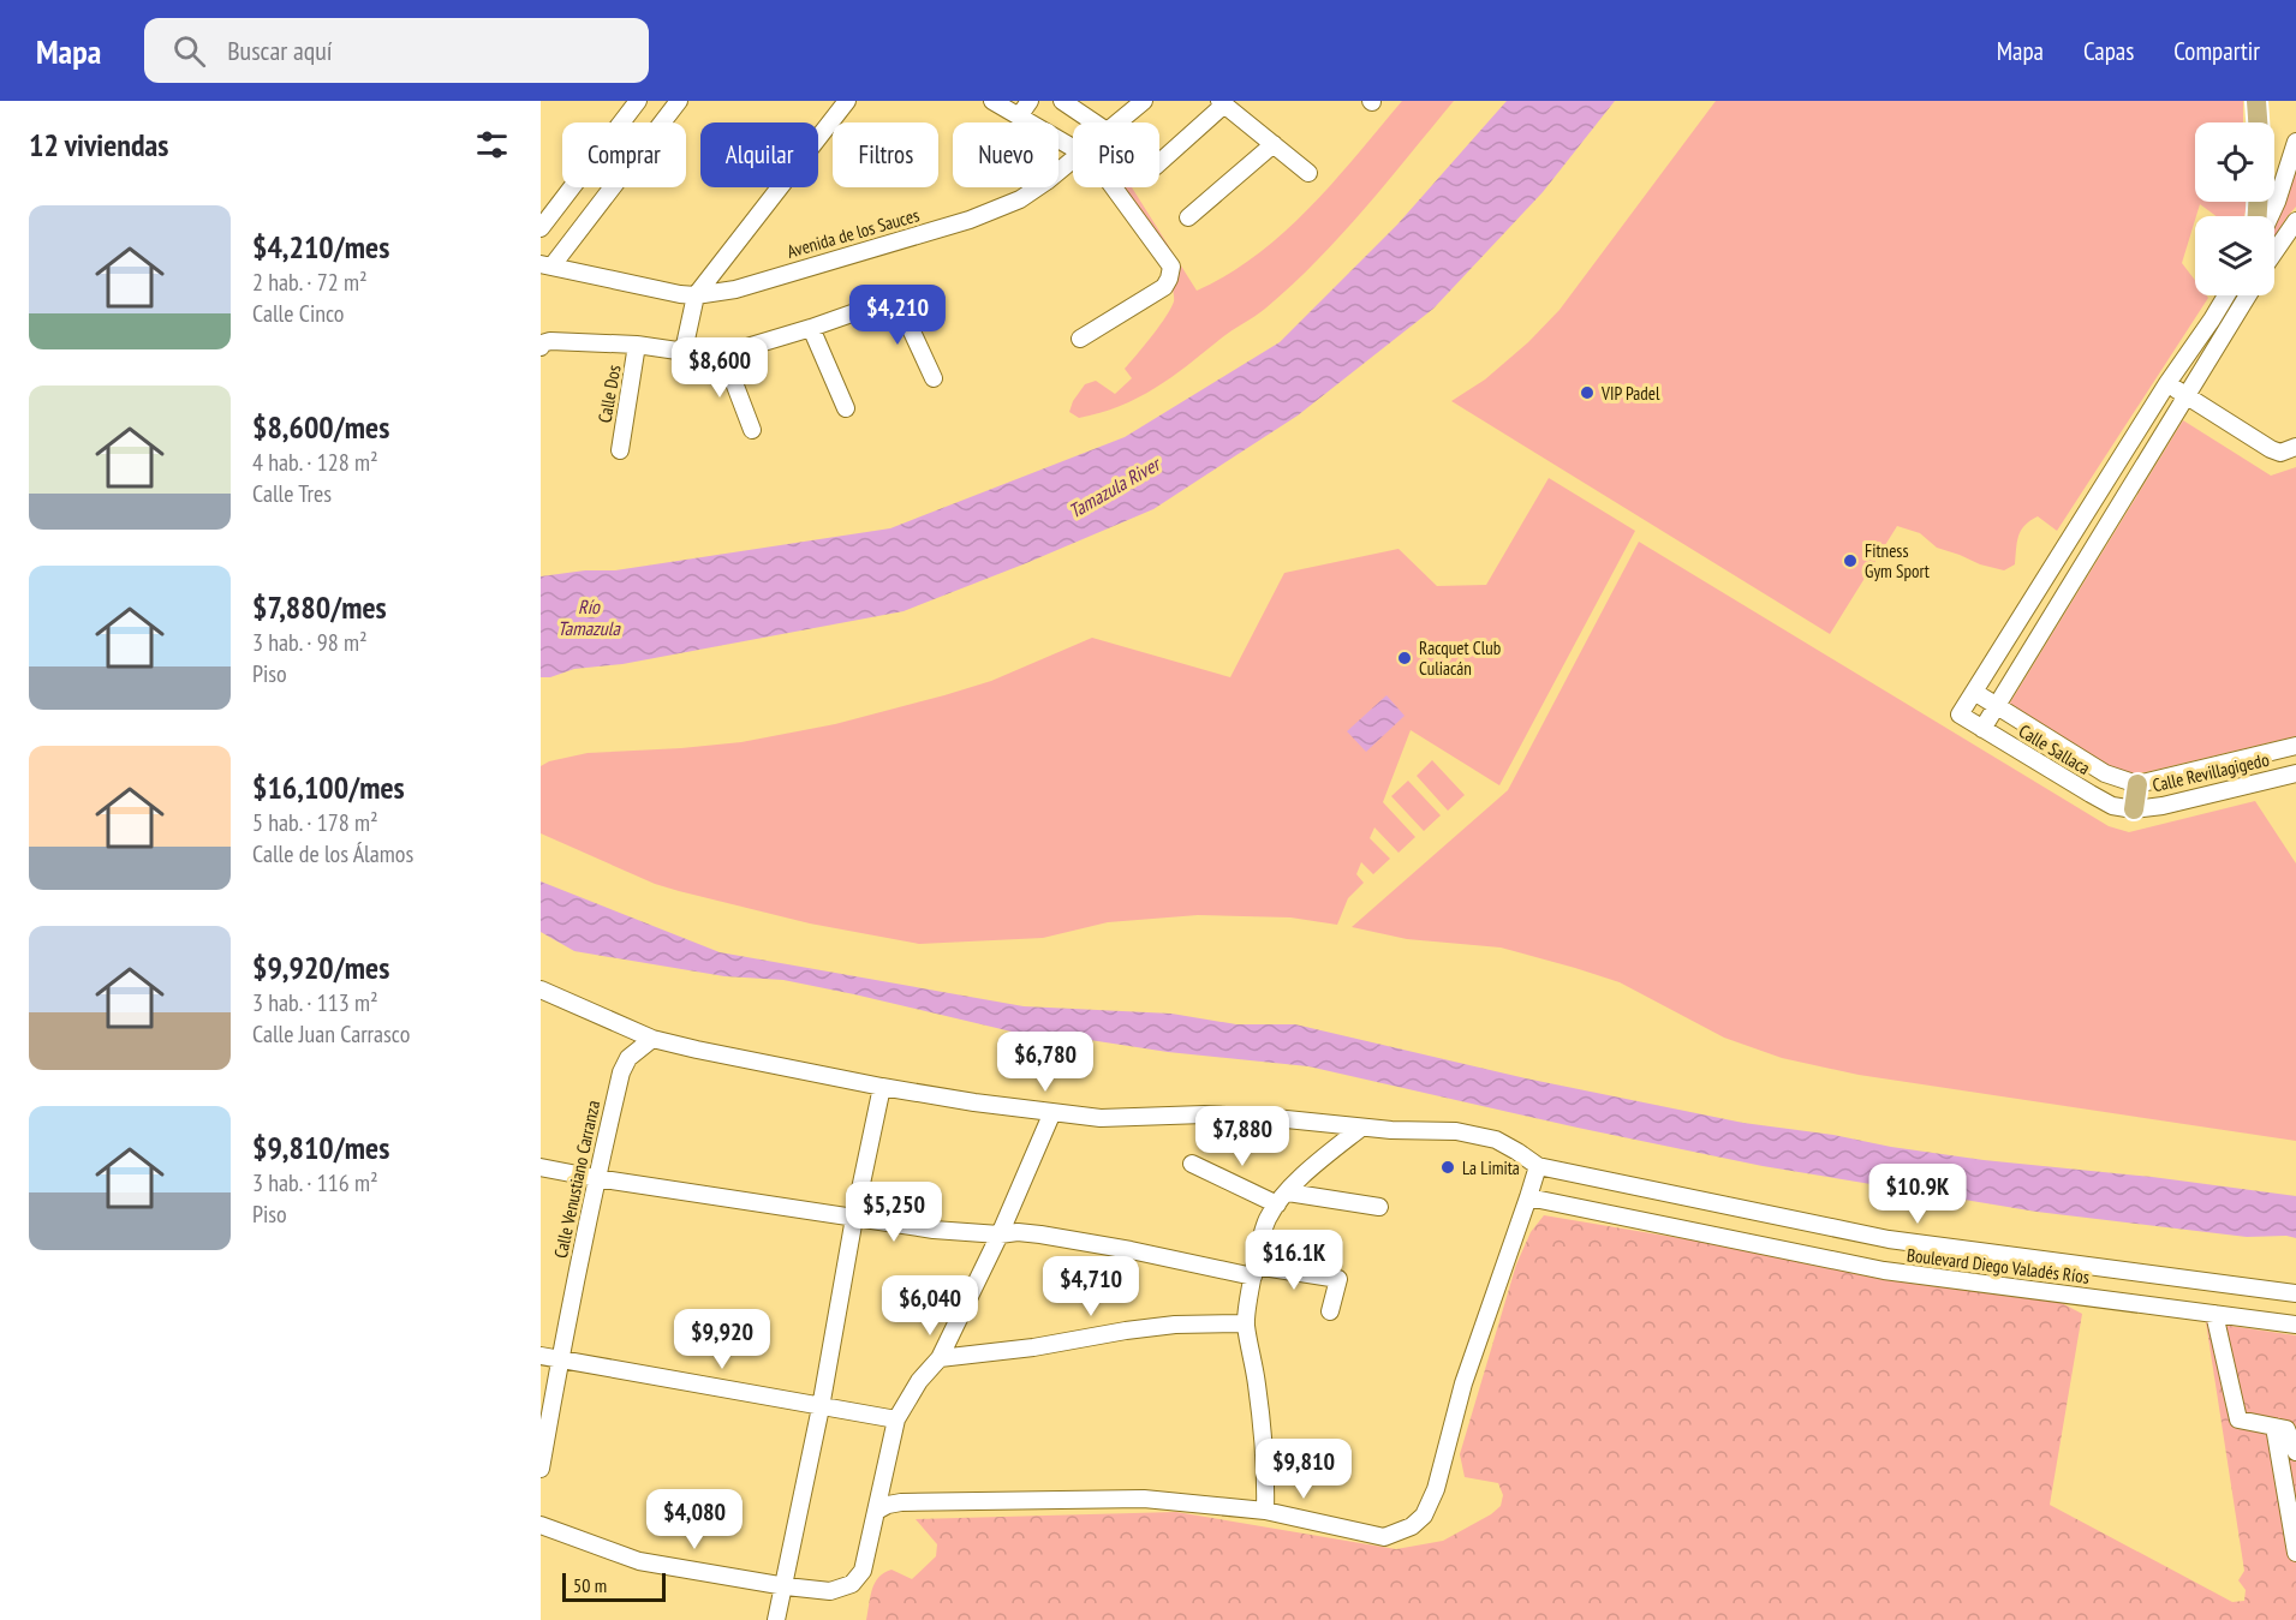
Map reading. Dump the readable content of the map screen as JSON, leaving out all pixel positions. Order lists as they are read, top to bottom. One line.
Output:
{"streets":{"street":["Avenida de los Sauces","Calle Dos","Calle Sallaca","Calle Revillagigedo","Calle Venustiano Carranza","Boulevard Diego Valadés Ríos"]},"crossings":[["Calle Sallaca","Calle Revillagigedo"]],"water":["Tamazula River","Río Tamazula"],"places":["VIP Padel","Fitness Gym Sport","Racquet Club Culiacán","La Limita"],"scale_bar":"50 m","page":{"header":"Mapa","search":"Buscar aquí","nav":["Mapa","Capas","Compartir"],"heading":"12 viviendas","chip":["Comprar","Alquilar","Filtros","Nuevo","Piso"],"list":[{"name":"$4,210/mes","note":"2 hab. · 72 m² · Calle Cinco"},{"name":"$8,600/mes","note":"4 hab. · 128 m² · Calle Tres"},{"name":"$7,880/mes","note":"3 hab. · 98 m² · Piso"},{"name":"$16,100/mes","note":"5 hab. · 178 m² · Calle de los Álamos"},{"name":"$9,920/mes","note":"3 hab. · 113 m² · Calle Juan Carrasco"},{"name":"$9,810/mes","note":"3 hab. · 116 m² · Piso"}],"price":["$4,210","$8,600","$6,780","$7,880","$10.9K","$5,250","$16.1K","$4,710","$6,040","$9,920","$9,810","$4,080"],"scale":"50 m"}}
